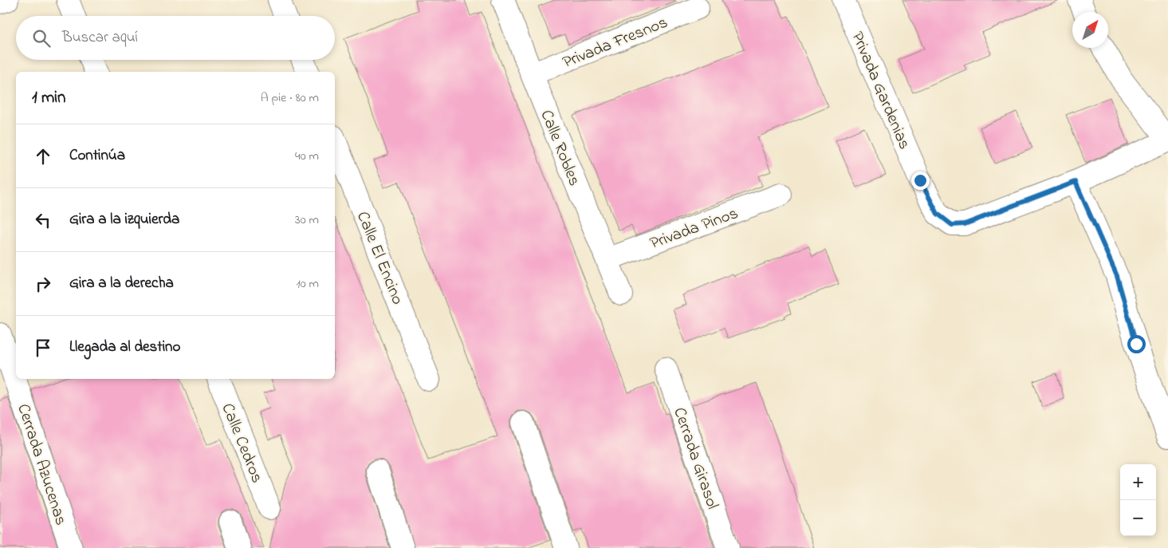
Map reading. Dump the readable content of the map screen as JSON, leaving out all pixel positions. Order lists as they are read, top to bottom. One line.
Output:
{"streets":{"street":["Privada Fresnos","Privada Gardenias","Calle Robles","Privada Pinos","Calle El Encino","Calle Cedros","Cerrada Girasol","Cerrada Azucenas"]},"crossings":[["Privada Fresnos","Calle Robles"],["Calle Robles","Privada Pinos"]],"north":"top right","page":{"search":"Buscar aquí","heading":["1 min","A pie · 80 m"],"list":[["Continúa","40 m"],["Gira a la izquierda","30 m"],["Gira a la derecha","10 m"],"Llegada al destino"],"map_buttons":["+","−"]}}
